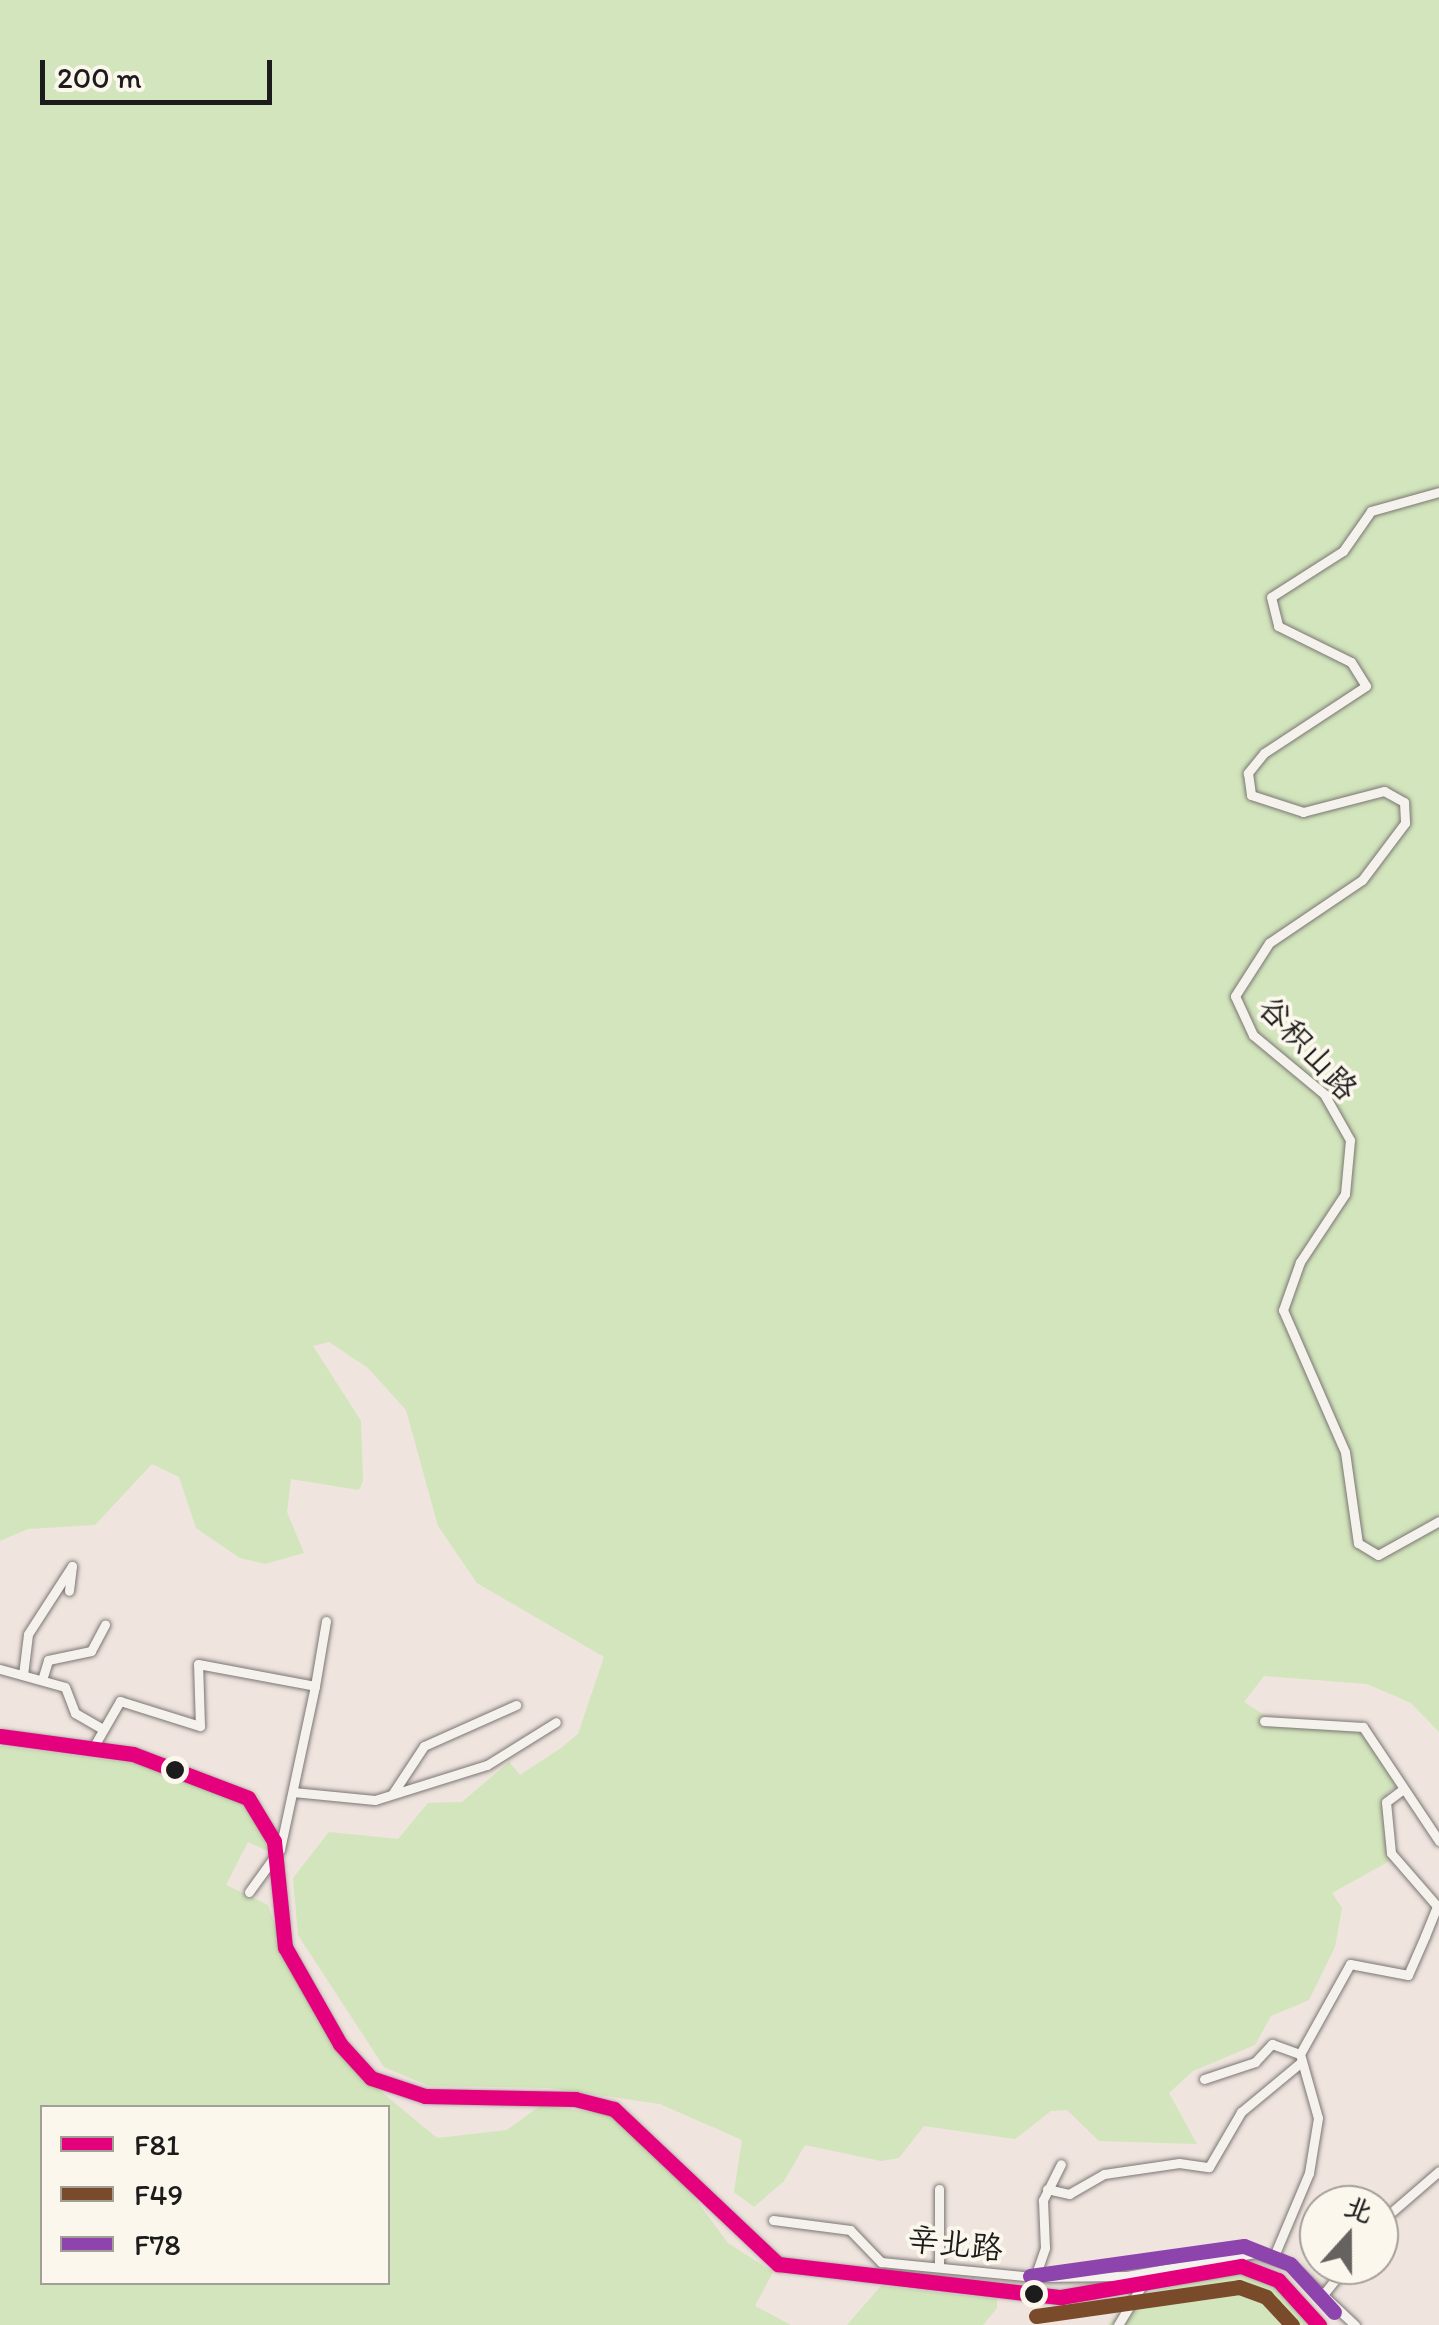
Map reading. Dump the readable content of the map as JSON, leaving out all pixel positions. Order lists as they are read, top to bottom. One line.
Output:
{"streets":{"street":["谷积山路","辛北路"]},"lines":["transit line F81","transit line F78","transit line F49"],"legend":["F81","F49","F78"],"scale_bar":"200 m","north":"top"}
